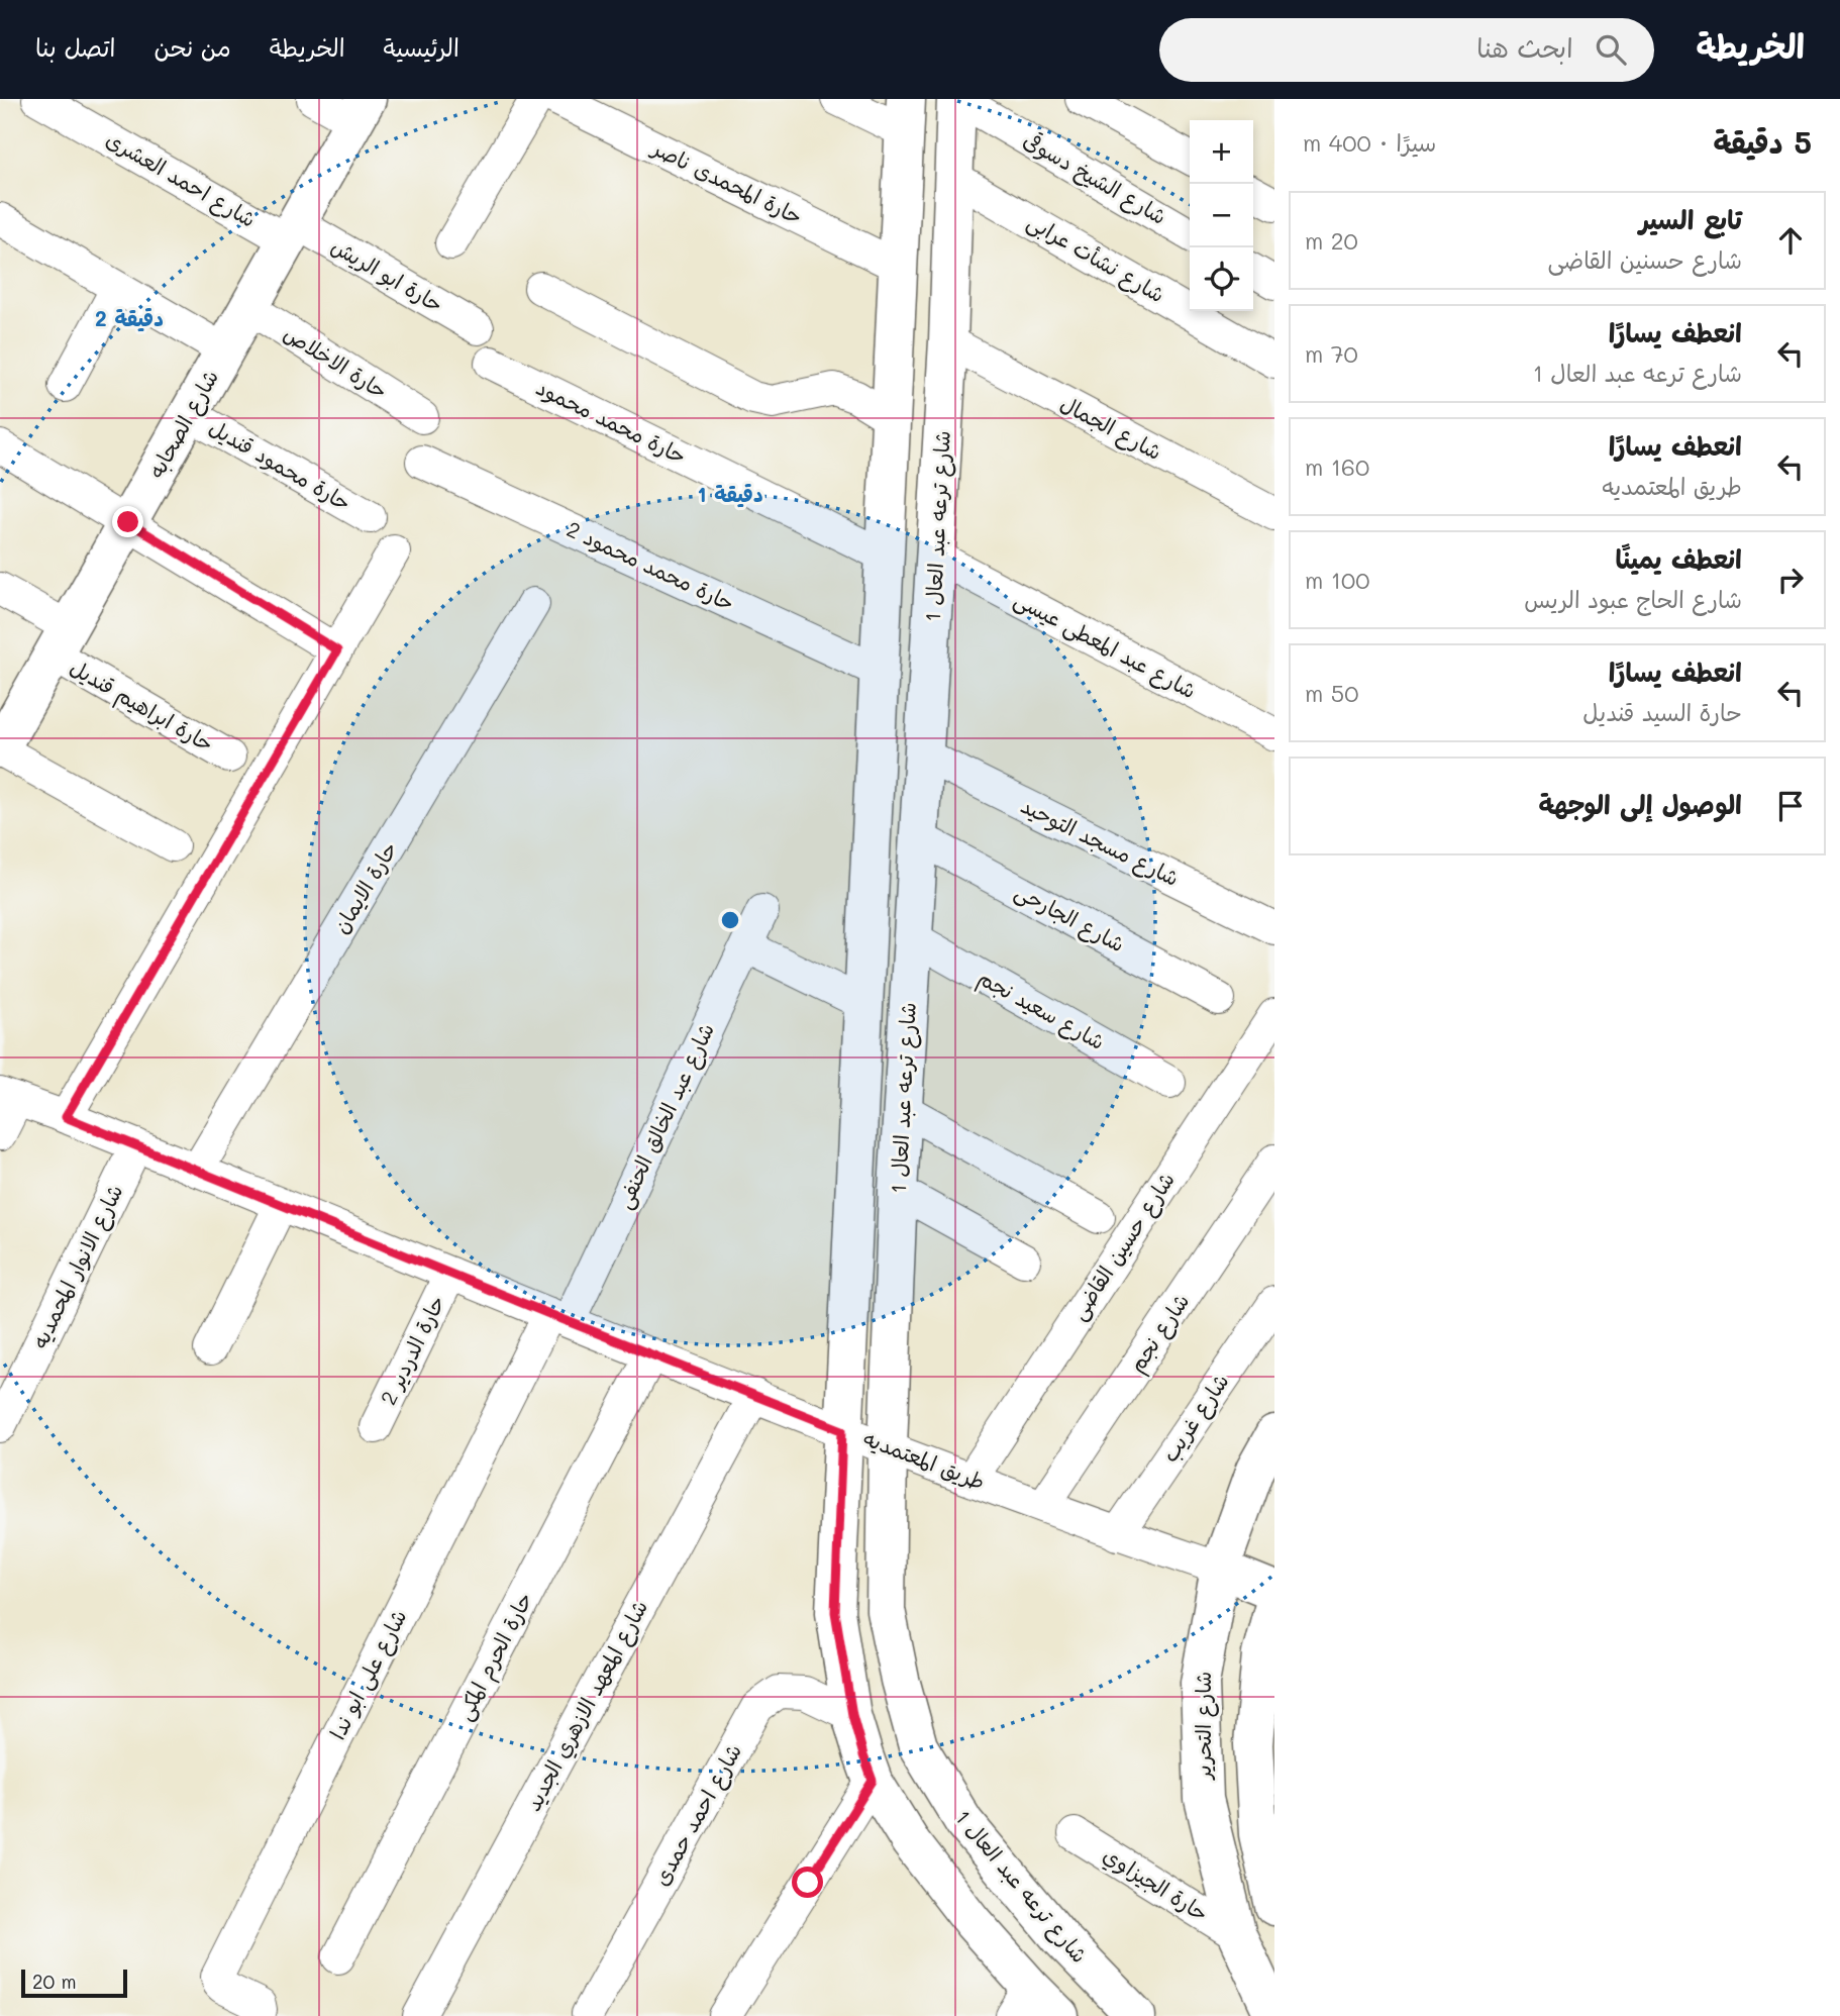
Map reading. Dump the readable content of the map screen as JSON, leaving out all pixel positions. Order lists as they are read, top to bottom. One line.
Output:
{"streets":{"street":["شارع الشيخ دسوقى","شارع احمد العشرى","حارة المحمدى ناصر","شارع نشأت عرابى","حارة ابو الريش","حارة الاخلاص","حارة محمد محمود","شارع الصحابه","شارع الجمال","حارة محمود قنديل","شارع ترعه عبد العال 1","حارة محمد محمود 2","شارع عبد المعطى عيسى","حارة ابراهيم قنديل","شارع مسجد التوحيد","حارة الايمان","شارع الجارحى","شارع سعيد نجم","شارع عبد الخالق الحنفى","شارع حسين القاضى","شارع الانوار المحمديه","شارع نجم","حارة الدردير 2","شارع غريب","طريق المعتمديه","حارة الحرم المكى","شارع على ابو ندا","شارع المعهد الازهري الجديد","شارع التحرير","شارع احمد حمدى","حارة الجيزاوي"]},"crossings":[["شارع الشيخ دسوقى","شارع ترعه عبد العال 1"],["شارع احمد العشرى","حارة ابو الريش"],["شارع احمد العشرى","شارع الصحابه"],["شارع نشأت عرابى","شارع ترعه عبد العال 1"],["حارة ابو الريش","شارع الصحابه"],["حارة الاخلاص","شارع الصحابه"],["شارع الصحابه","حارة محمود قنديل"],["شارع الصحابه","حارة ابراهيم قنديل"],["شارع الجمال","شارع ترعه عبد العال 1"],["شارع ترعه عبد العال 1","شارع عبد المعطى عيسى"],["شارع ترعه عبد العال 1","شارع مسجد التوحيد"],["شارع ترعه عبد العال 1","شارع الجارحى"],["شارع ترعه عبد العال 1","شارع سعيد نجم"],["شارع ترعه عبد العال 1","طريق المعتمديه"],["حارة الايمان","طريق المعتمديه"],["شارع عبد الخالق الحنفى","طريق المعتمديه"],["شارع عبد الخالق الحنفى","شارع على ابو ندا"],["شارع حسين القاضى","طريق المعتمديه"],["شارع الانوار المحمديه","طريق المعتمديه"],["شارع نجم","طريق المعتمديه"],["حارة الدردير 2","طريق المعتمديه"],["شارع غريب","طريق المعتمديه"],["طريق المعتمديه","حارة الحرم المكى"],["طريق المعتمديه","شارع على ابو ندا"],["طريق المعتمديه","شارع المعهد الازهري الجديد"],["طريق المعتمديه","شارع التحرير"],["شارع التحرير","حارة الجيزاوي"]],"scale_bar":"20 m","page":{"header":"الخريطة","search":"ابحث هنا","nav":["الرئيسية","الخريطة","من نحن","اتصل بنا"],"heading":["5 دقيقة","سيرًا · 400 m"],"map_buttons":["+","−"],"list":[["تابع السير","شارع حسنين القاضى","20 m"],["انعطف يسارًا","شارع ترعه عبد العال 1","70 m"],["انعطف يسارًا","طريق المعتمديه","160 m"],["انعطف يمينًا","شارع الحاج عبود الريس","100 m"],["انعطف يسارًا","حارة السيد قنديل","50 m"],"الوصول إلى الوجهة"],"scale":"20 m"},"rings":["2 دقيقة","1 دقيقة"]}
